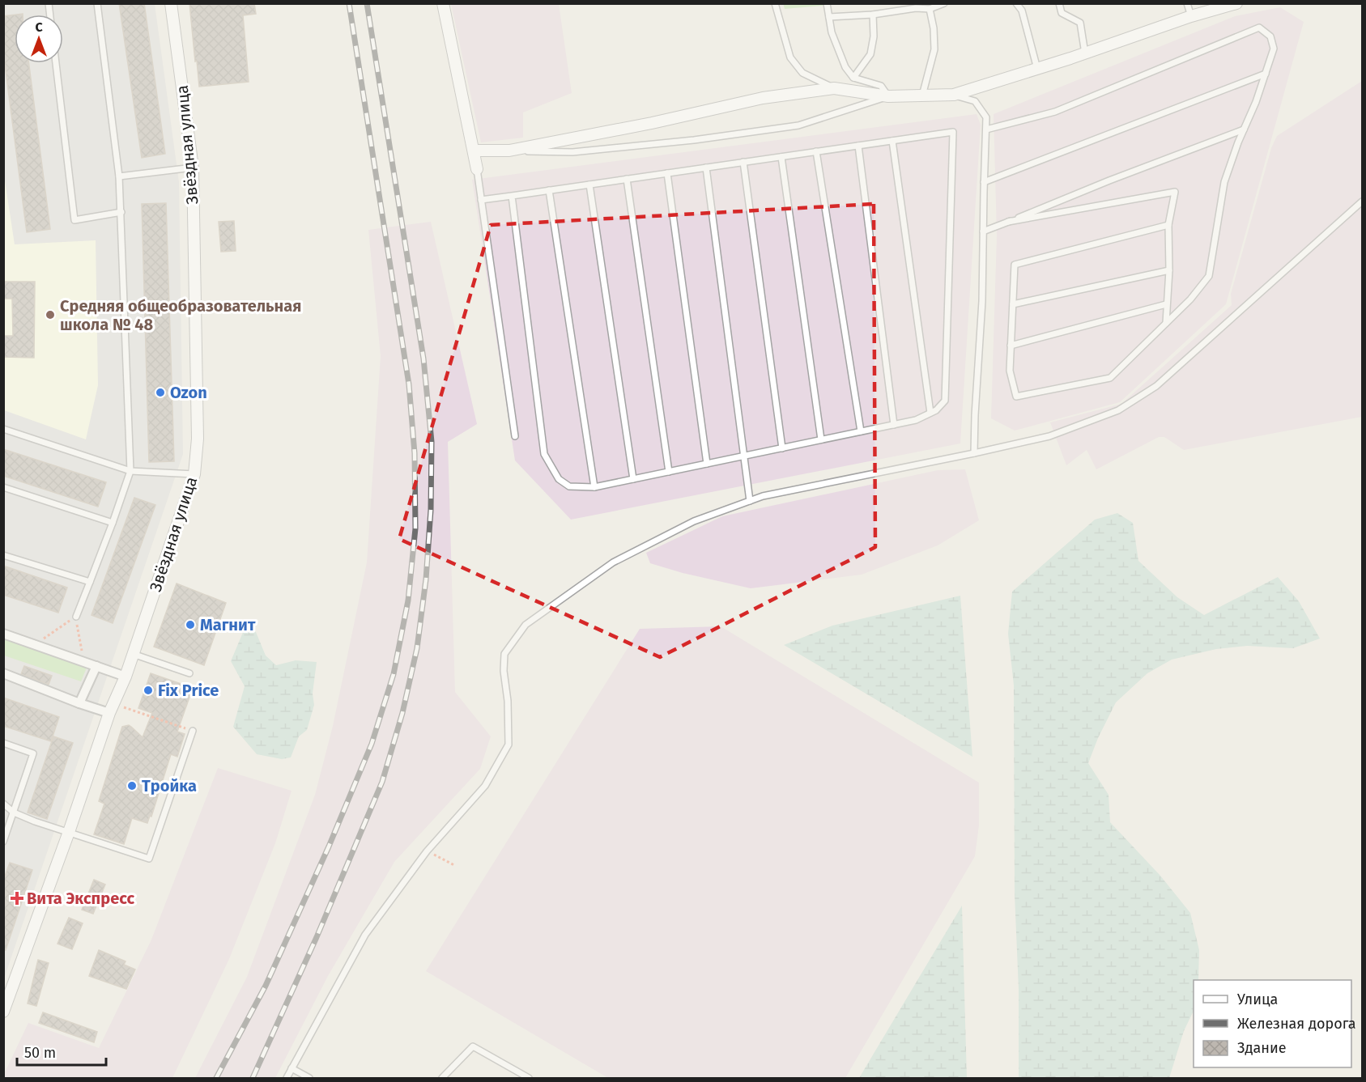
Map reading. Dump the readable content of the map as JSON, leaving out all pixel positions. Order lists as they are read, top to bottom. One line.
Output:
{"streets":{"street":["Звёздная улица"]},"places":{"other":["Средняя общеобразовательная школа № 48","Ozon","Магнит","Fix Price","Тройка"],"health":["Вита Экспресс"]},"legend":["Улица","Железная дорога","Здание"],"scale_bar":"50 m","north":"top"}
